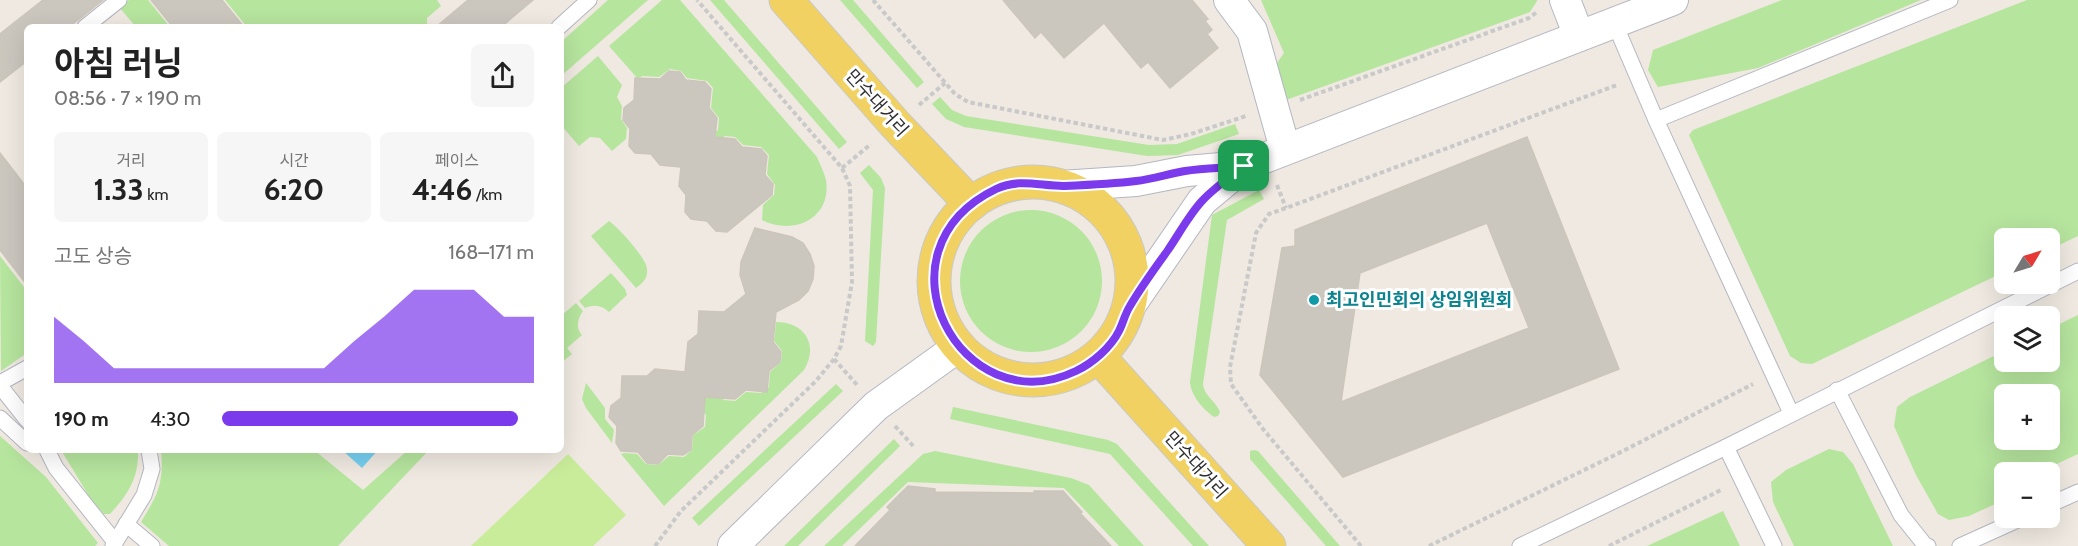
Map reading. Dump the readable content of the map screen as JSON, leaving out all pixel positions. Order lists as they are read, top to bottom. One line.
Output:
{"streets":{"main road":["만수대거리"]},"places":["최고인민회의 상임위원회"],"north":"top right","page":{"heading":["아침 러닝","08:56 · 7 × 190 m"],"stats":[["거리","1.33 km"],["시간","6:20"],["페이스","4:46 /km"]],"map_buttons":["+","−"],"chart":["고도 상승","168–171 m"],"list":[{"name":"190 m","note":"4:30"}]}}
